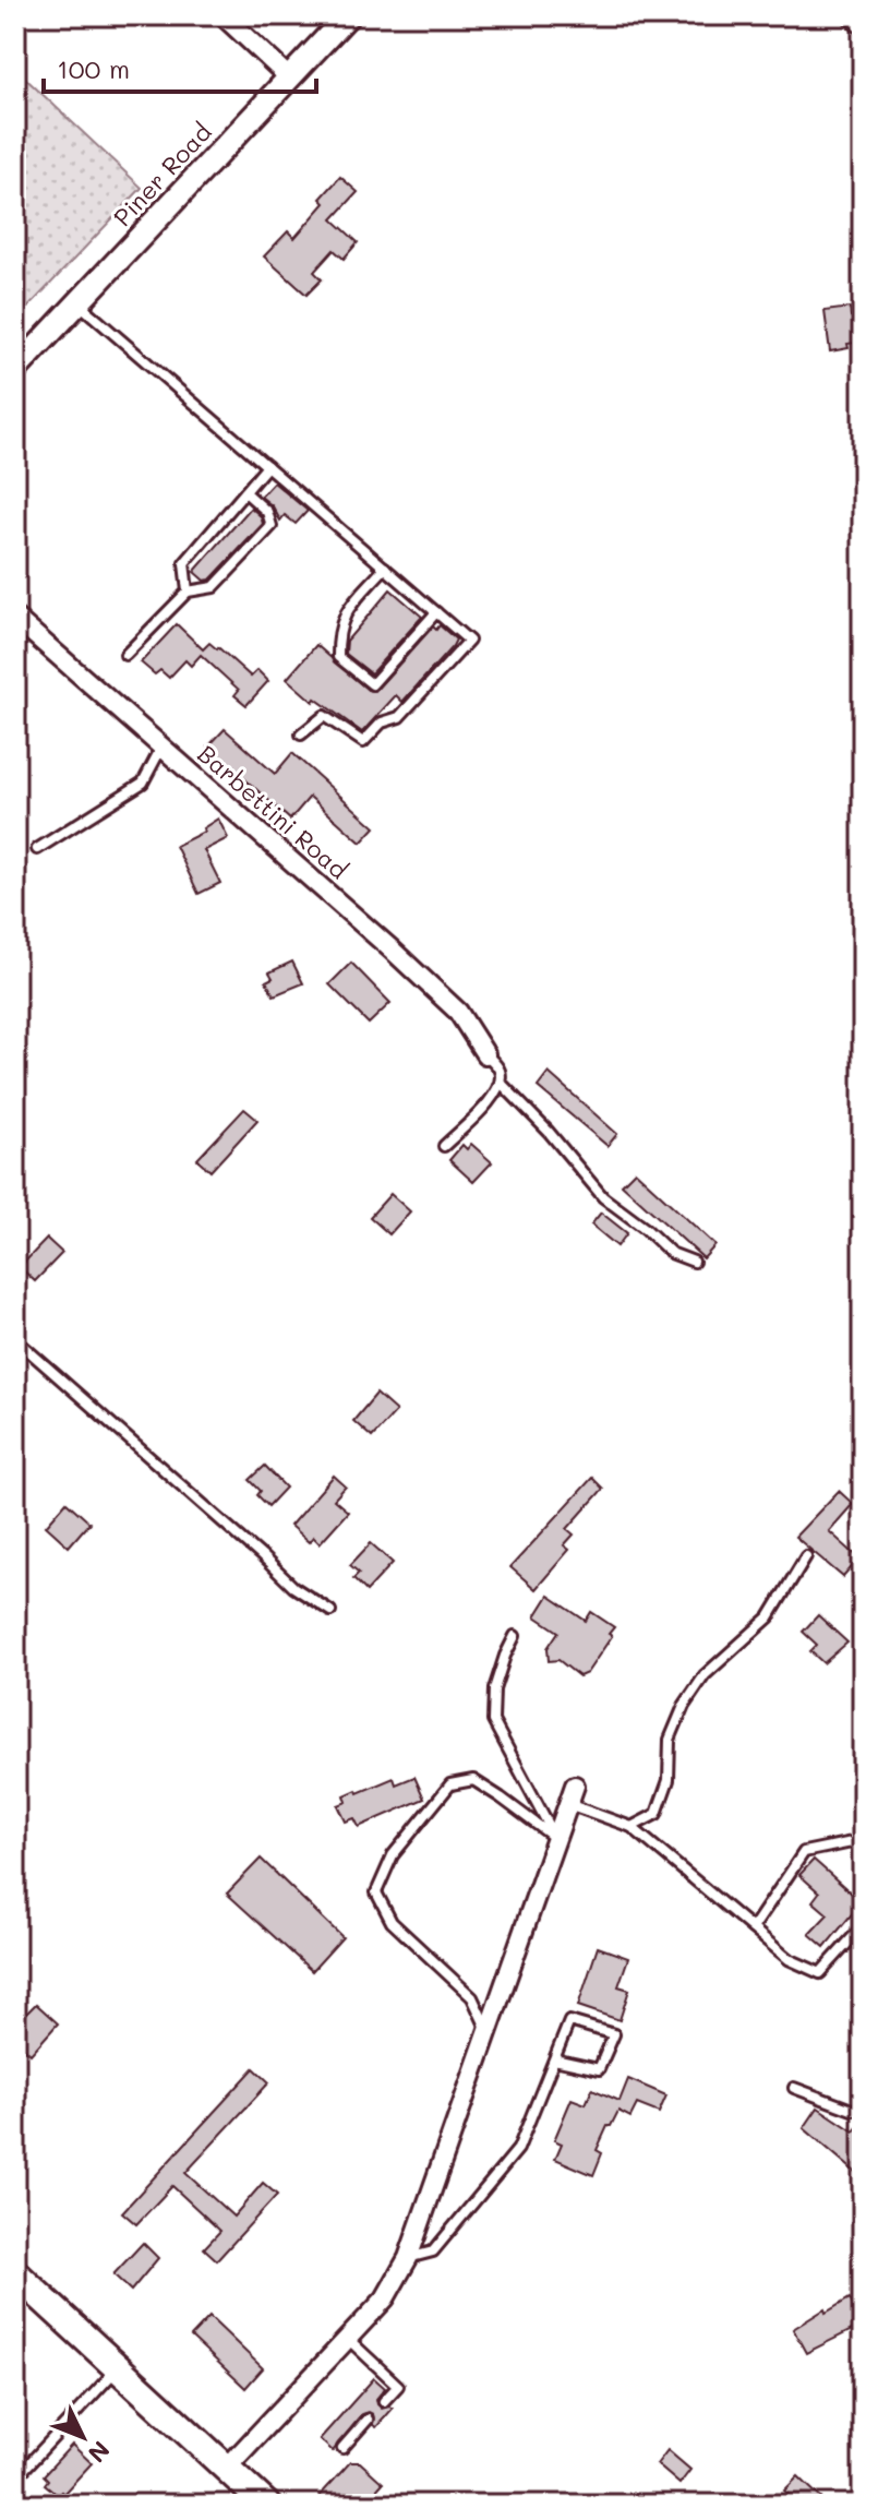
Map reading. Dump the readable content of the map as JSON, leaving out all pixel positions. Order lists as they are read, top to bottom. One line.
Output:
{"streets":{"street":["Piner Road","Barbettini Road"]},"scale_bar":"100 m","north":"bottom right"}
